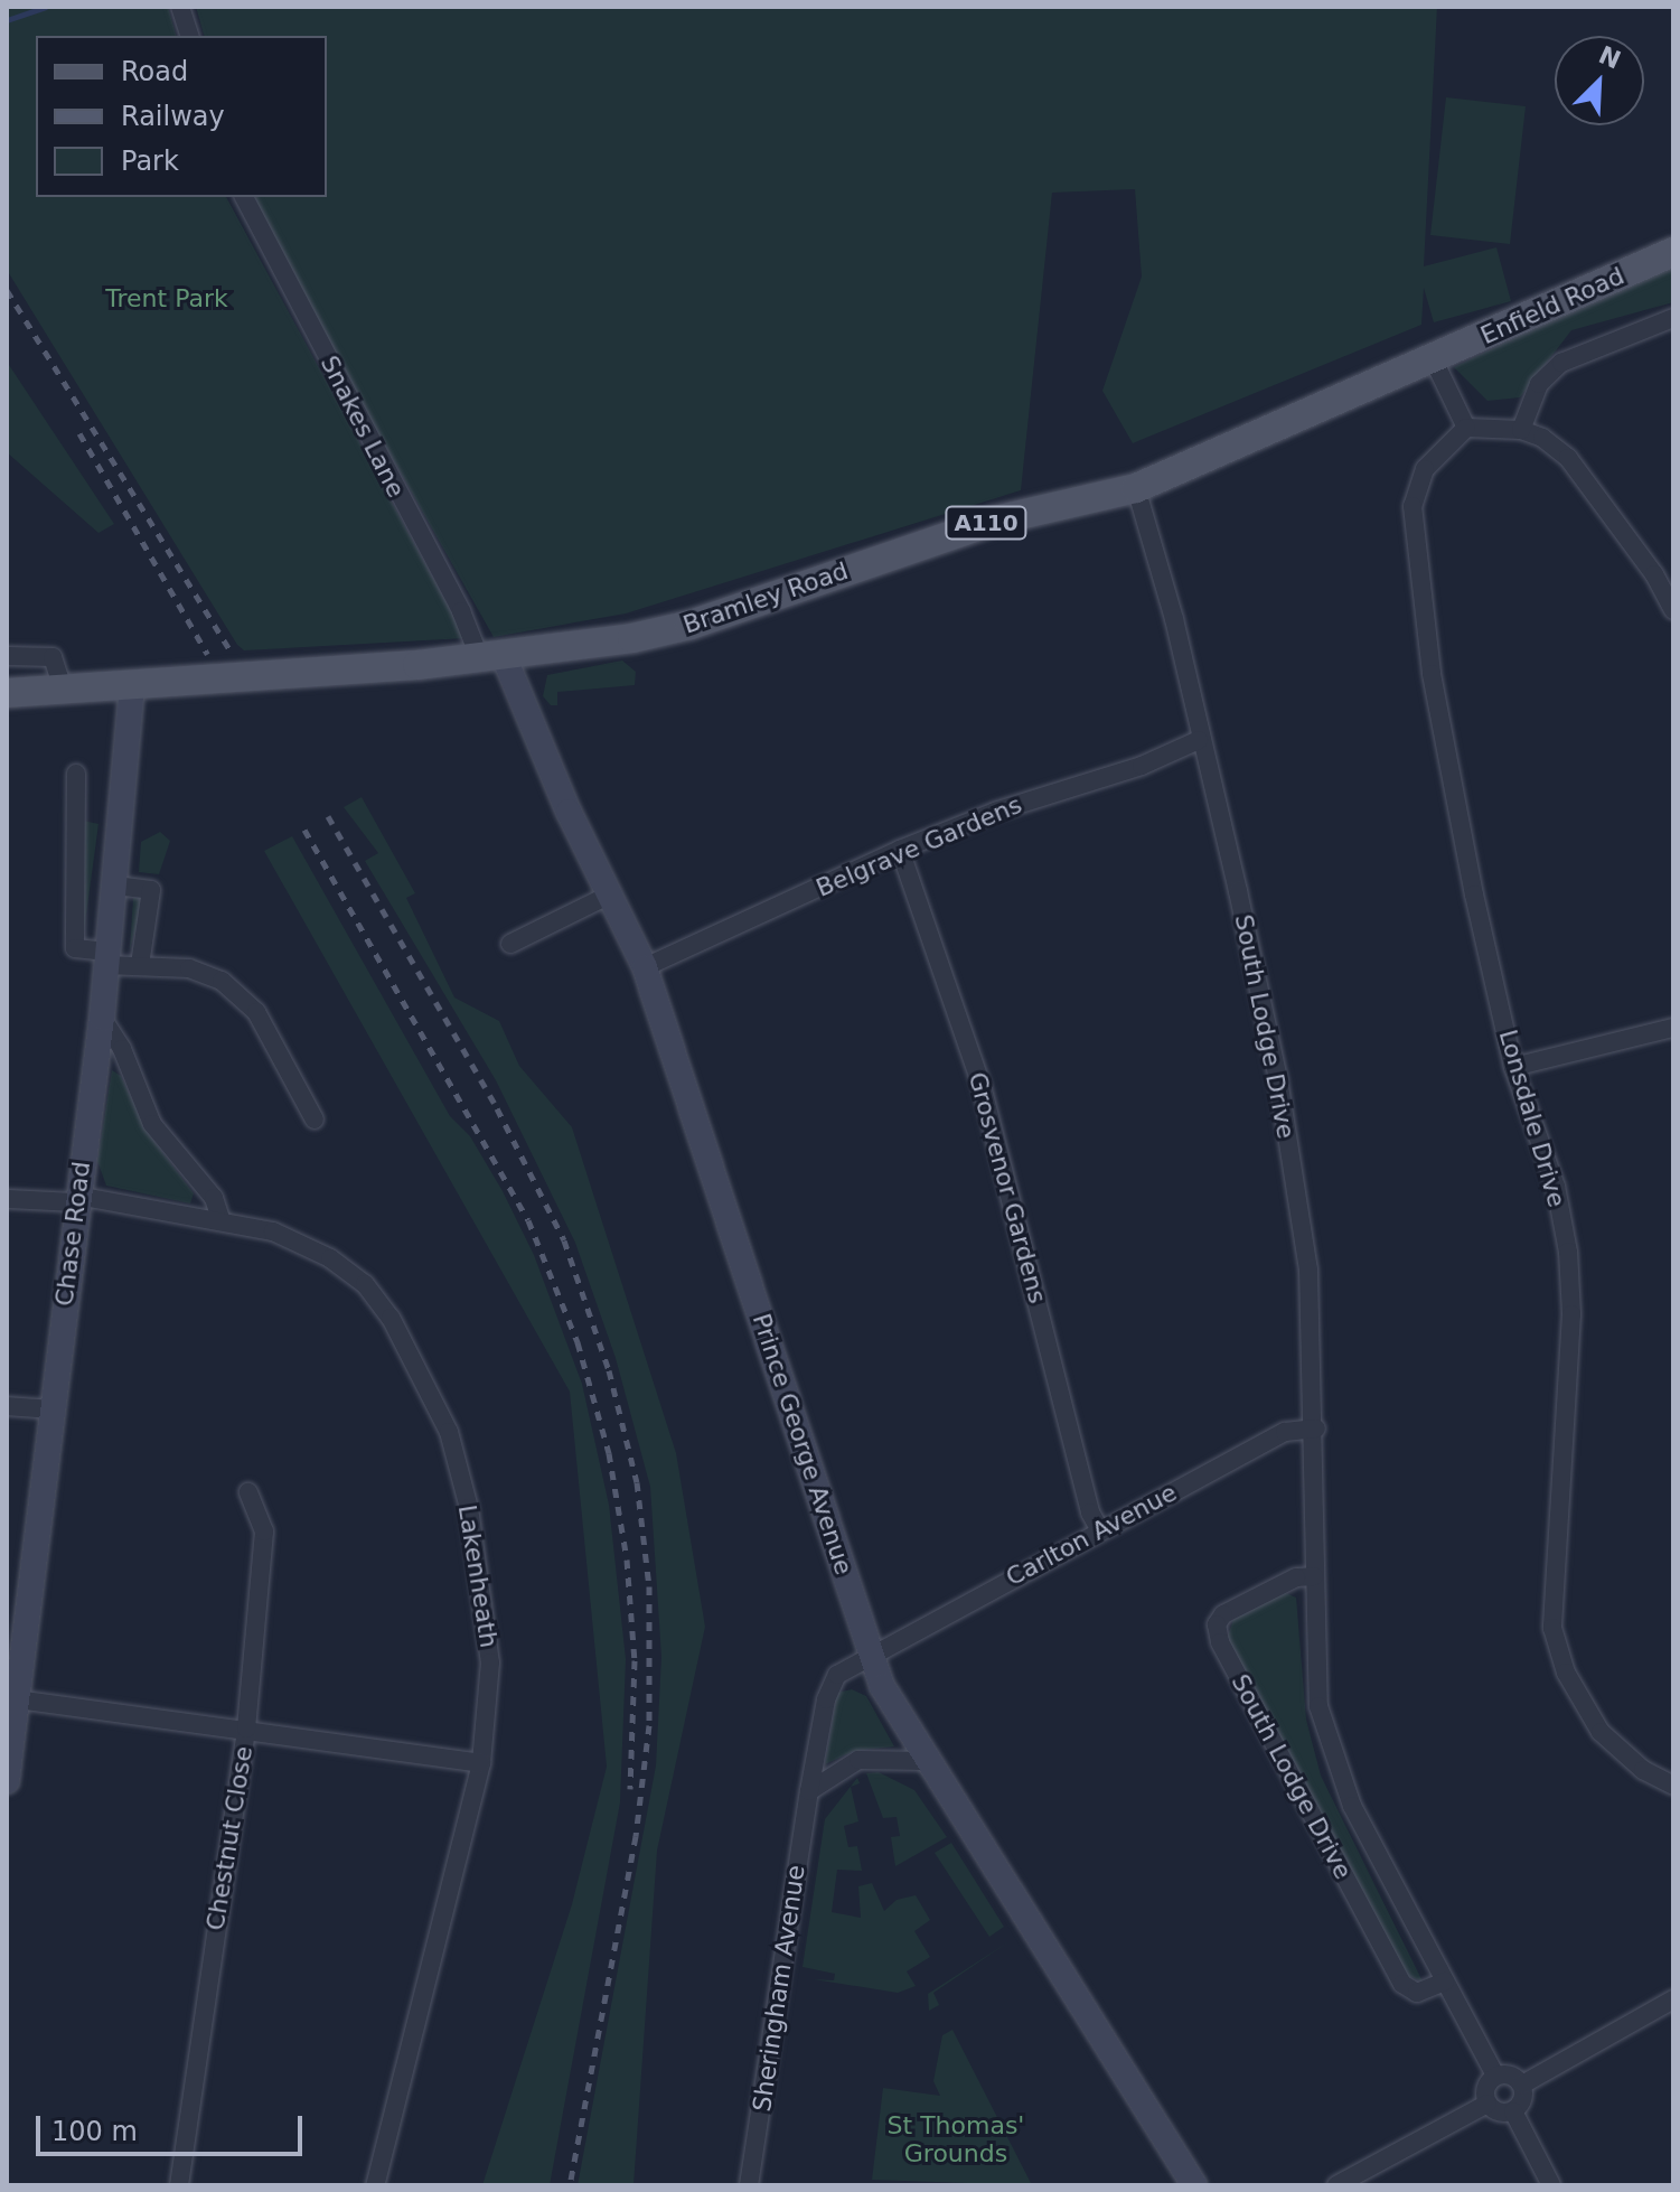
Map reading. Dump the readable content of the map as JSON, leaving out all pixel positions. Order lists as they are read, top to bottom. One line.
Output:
{"streets":{"main road":["Enfield Road","A110","Bramley Road"],"street":["Snakes Lane","Belgrave Gardens","South Lodge Drive","Lonsdale Drive","Grosvenor Gardens","Chase Road","Prince George Avenue","Carlton Avenue","Lakenheath","Chestnut Close","Sheringham Avenue"]},"crossings":[["Enfield Road","Bramley Road"],["Snakes Lane","Bramley Road"],["Snakes Lane","Prince George Avenue"],["Bramley Road","South Lodge Drive"],["Bramley Road","Chase Road"],["Bramley Road","Prince George Avenue"],["Belgrave Gardens","South Lodge Drive"],["Belgrave Gardens","Grosvenor Gardens"],["Belgrave Gardens","Prince George Avenue"],["South Lodge Drive","Carlton Avenue"],["Grosvenor Gardens","Carlton Avenue"],["Chase Road","Lakenheath"],["Prince George Avenue","Carlton Avenue"],["Prince George Avenue","Sheringham Avenue"],["Carlton Avenue","Sheringham Avenue"]],"parks":["Trent Park","St Thomas' Grounds"],"legend":["Road","Railway","Park"],"scale_bar":"100 m","north":"top right"}
